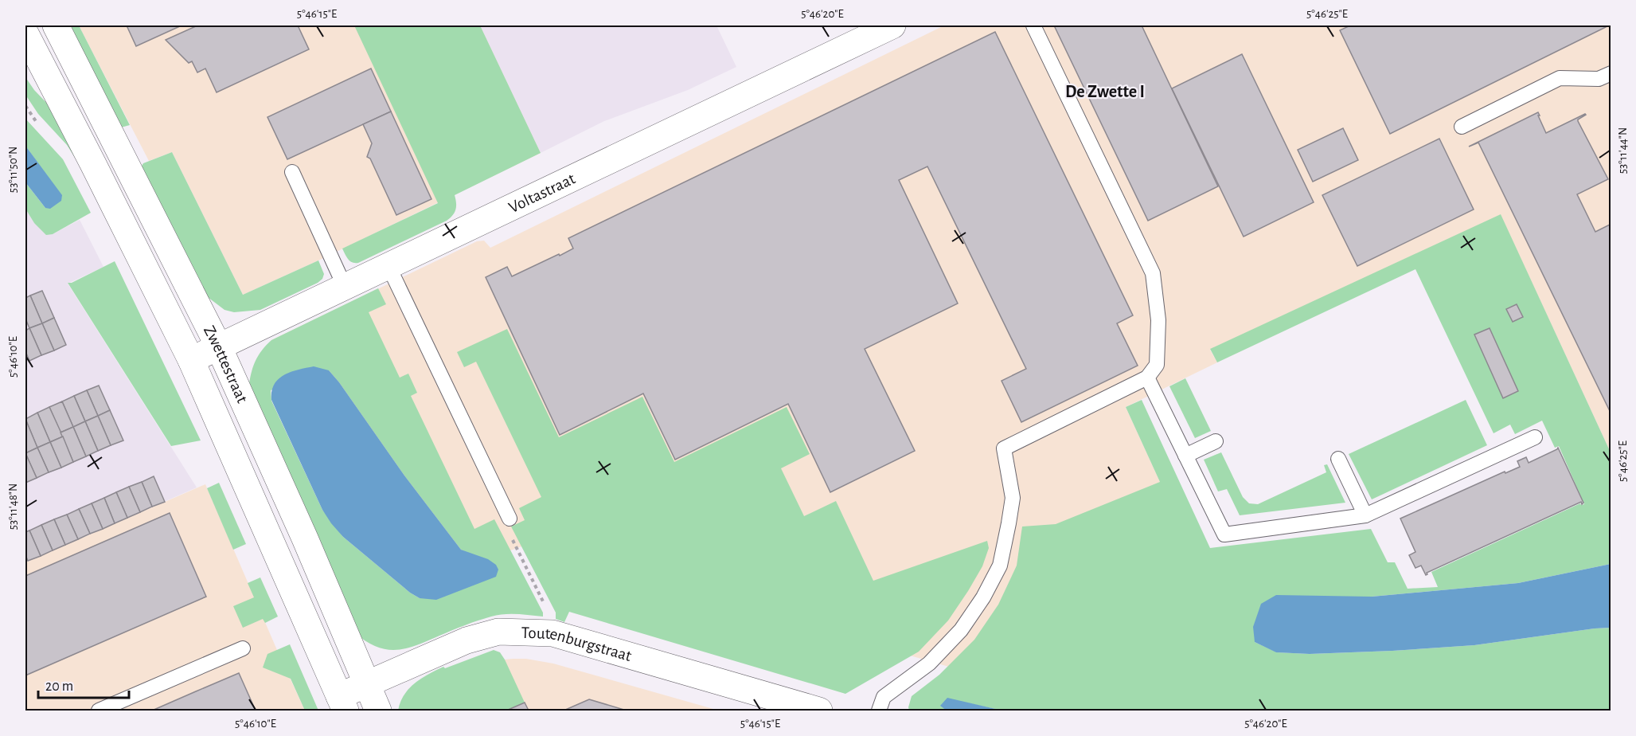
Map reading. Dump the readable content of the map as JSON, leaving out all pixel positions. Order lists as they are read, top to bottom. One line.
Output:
{"streets":{"street":["Voltastraat","Zwettestraat","Toutenburgstraat"]},"crossings":[["Voltastraat","Zwettestraat"],["Zwettestraat","Toutenburgstraat"]],"districts":["De Zwette I"],"scale_bar":"20 m","coordinates":["5°46'15\"E","5°46'20\"E","5°46'25\"E","53°11'44\"N","53°11'50\"N","5°46'10\"E","53°11'48\"N"]}
